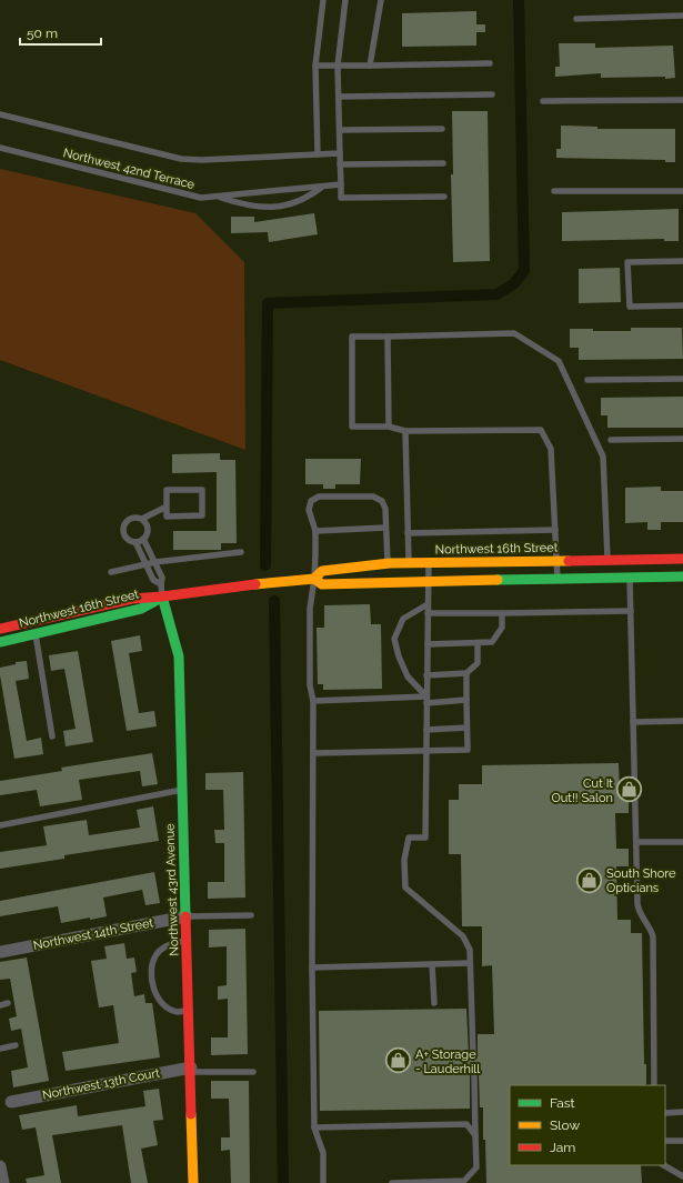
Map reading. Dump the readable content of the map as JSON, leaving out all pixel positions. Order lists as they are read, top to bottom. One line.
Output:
{"streets":{"street":["Northwest 16th Street","Northwest 43rd Avenue","Northwest 14th Street","Northwest 13th Court"],"lane":["Northwest 42nd Terrace"]},"crossings":[["Northwest 16th Street","Northwest 43rd Avenue"],["Northwest 43rd Avenue","Northwest 14th Street"],["Northwest 43rd Avenue","Northwest 13th Court"]],"places":{"shop":["Cut It Out!! Salon","South Shore Opticians","A+ Storage - Lauderhill"]},"legend":["Fast","Slow","Jam"],"scale_bar":"50 m"}
